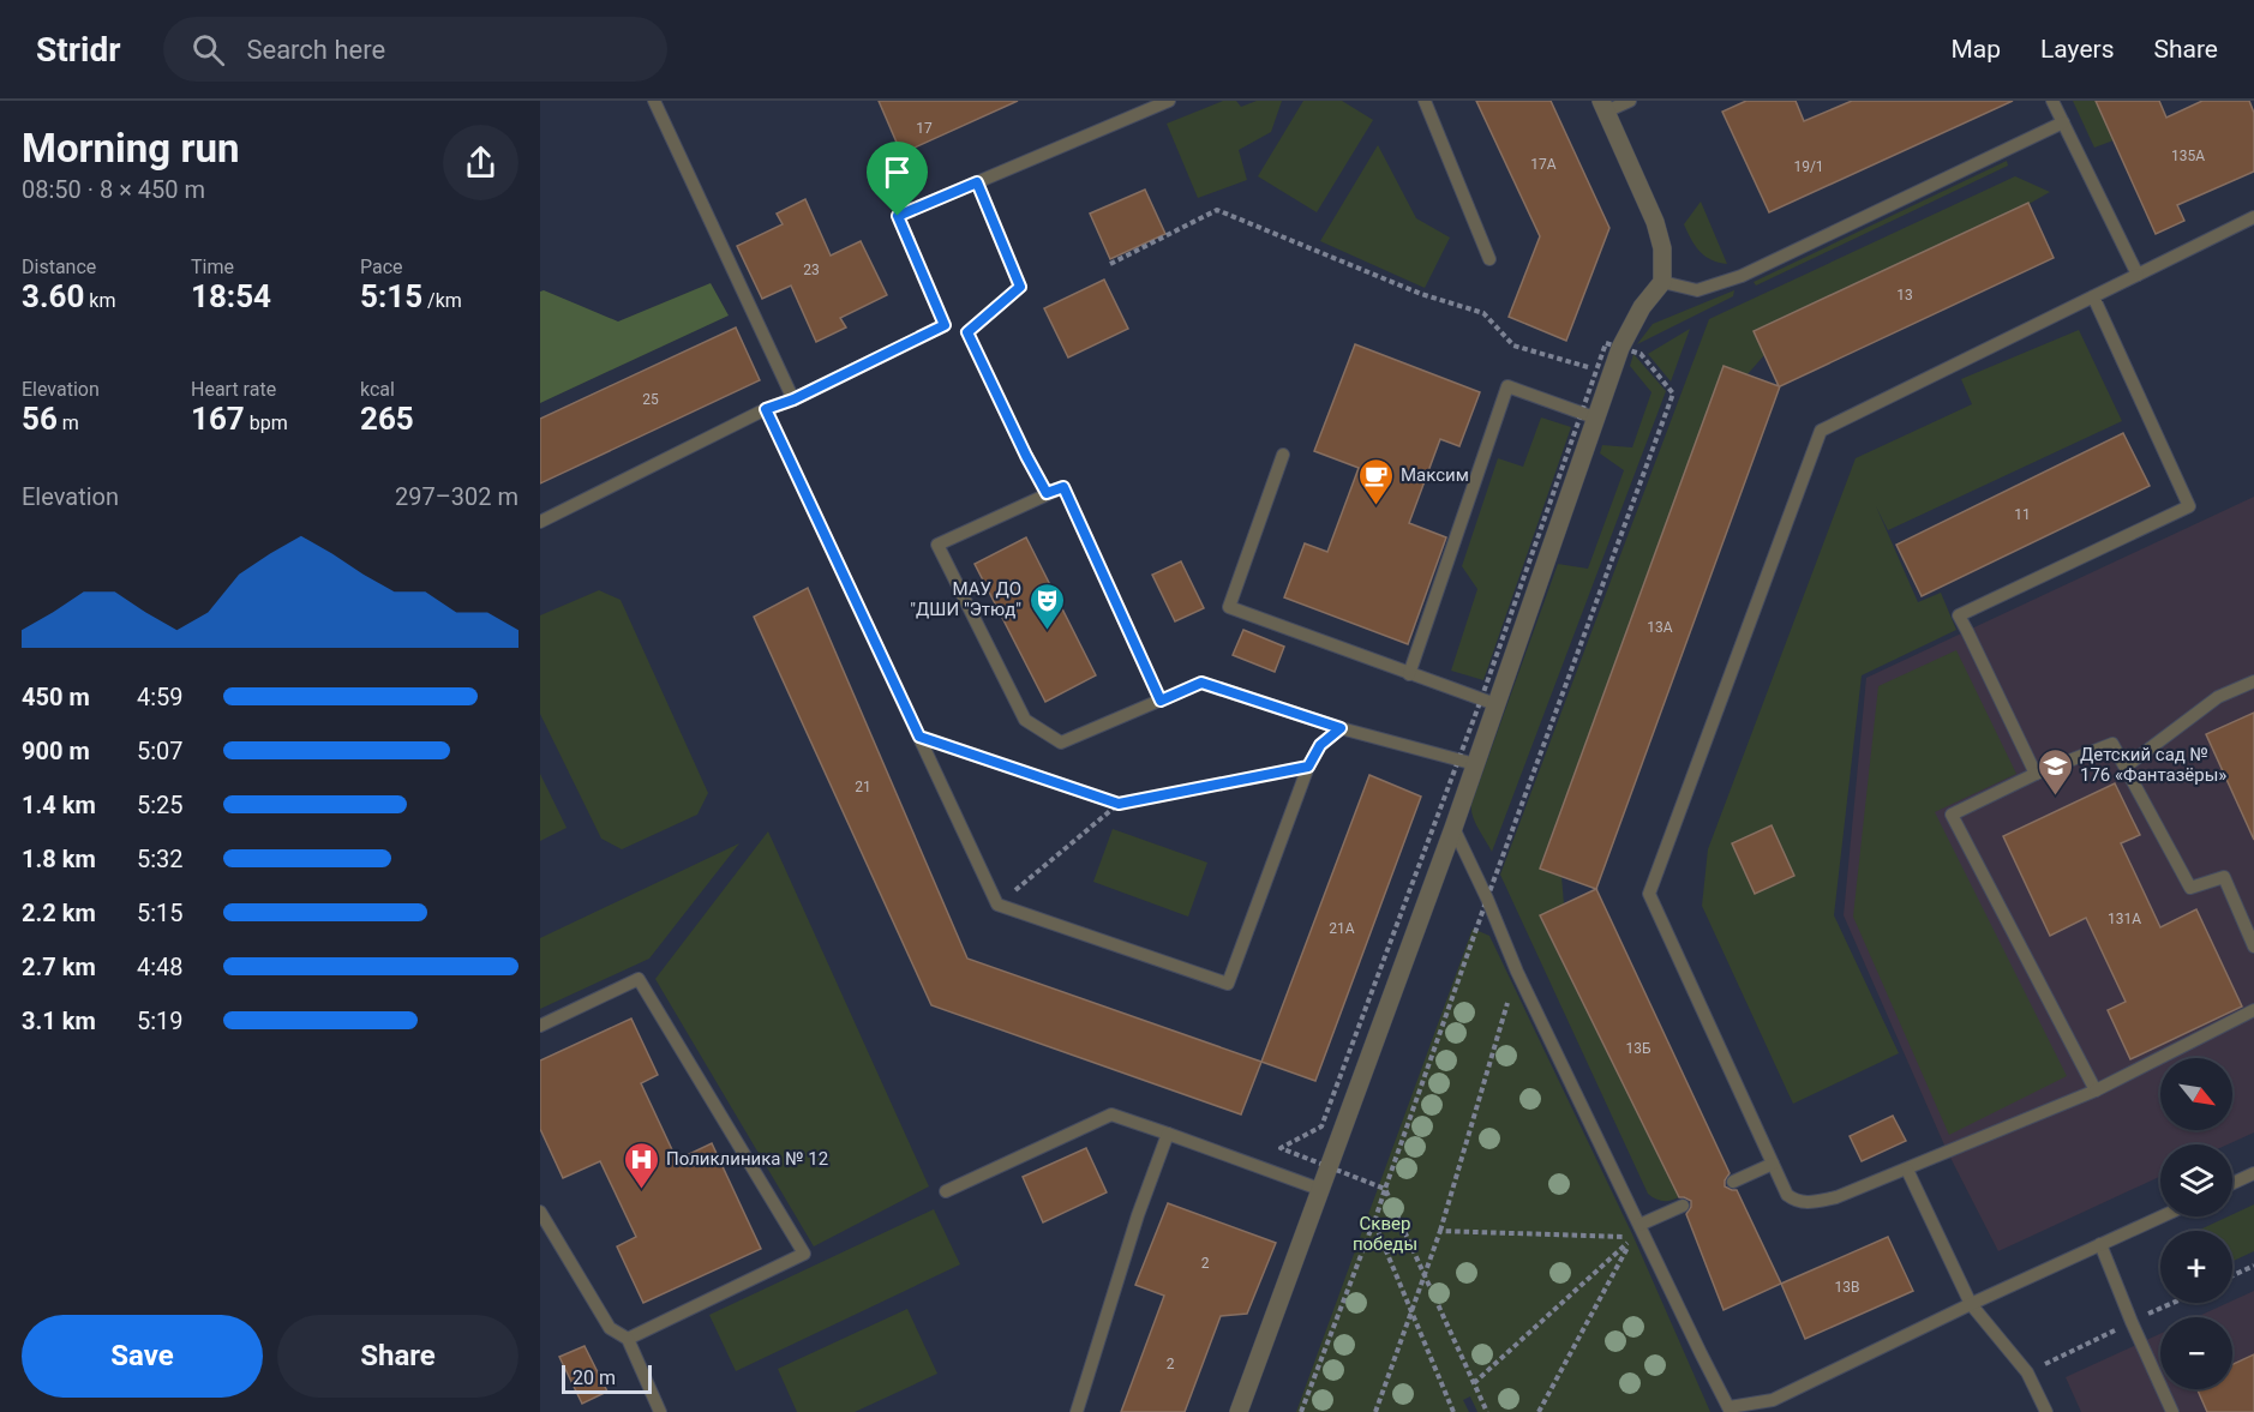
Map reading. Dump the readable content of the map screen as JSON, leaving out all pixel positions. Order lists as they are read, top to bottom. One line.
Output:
{"parks":["Сквер победы"],"places":{"cafe":["Максим"],"theatre":["МАУ ДО \"ДШИ \"Этюд\""],"school or university":["Детский сад № 176 «Фантазёры»"],"hospital":["Поликлиника № 12"]},"house_numbers":["17","135А","17А","19/1","23","13","25","11","13А","21","131А","21А","13Б","2","13В","2"],"scale_bar":"20 m","north":"bottom right","page":{"header":"Stridr","search":"Search here","nav":["Map","Layers","Share"],"heading":["Morning run","08:50 · 8 × 450 m"],"stats":[["Distance","3.60 km"],["Time","18:54"],["Pace","5:15 /km"],["Elevation","56 m"],["Heart rate","167 bpm"],["kcal","265"]],"chart":["Elevation","297–302 m"],"list":[{"name":"450 m","note":"4:59"},{"name":"900 m","note":"5:07"},{"name":"1.4 km","note":"5:25"},{"name":"1.8 km","note":"5:32"},{"name":"2.2 km","note":"5:15"},{"name":"2.7 km","note":"4:48"},{"name":"3.1 km","note":"5:19"}],"map_buttons":["+","−"],"buttons":["Save","Share"],"scale":"20 m"}}
